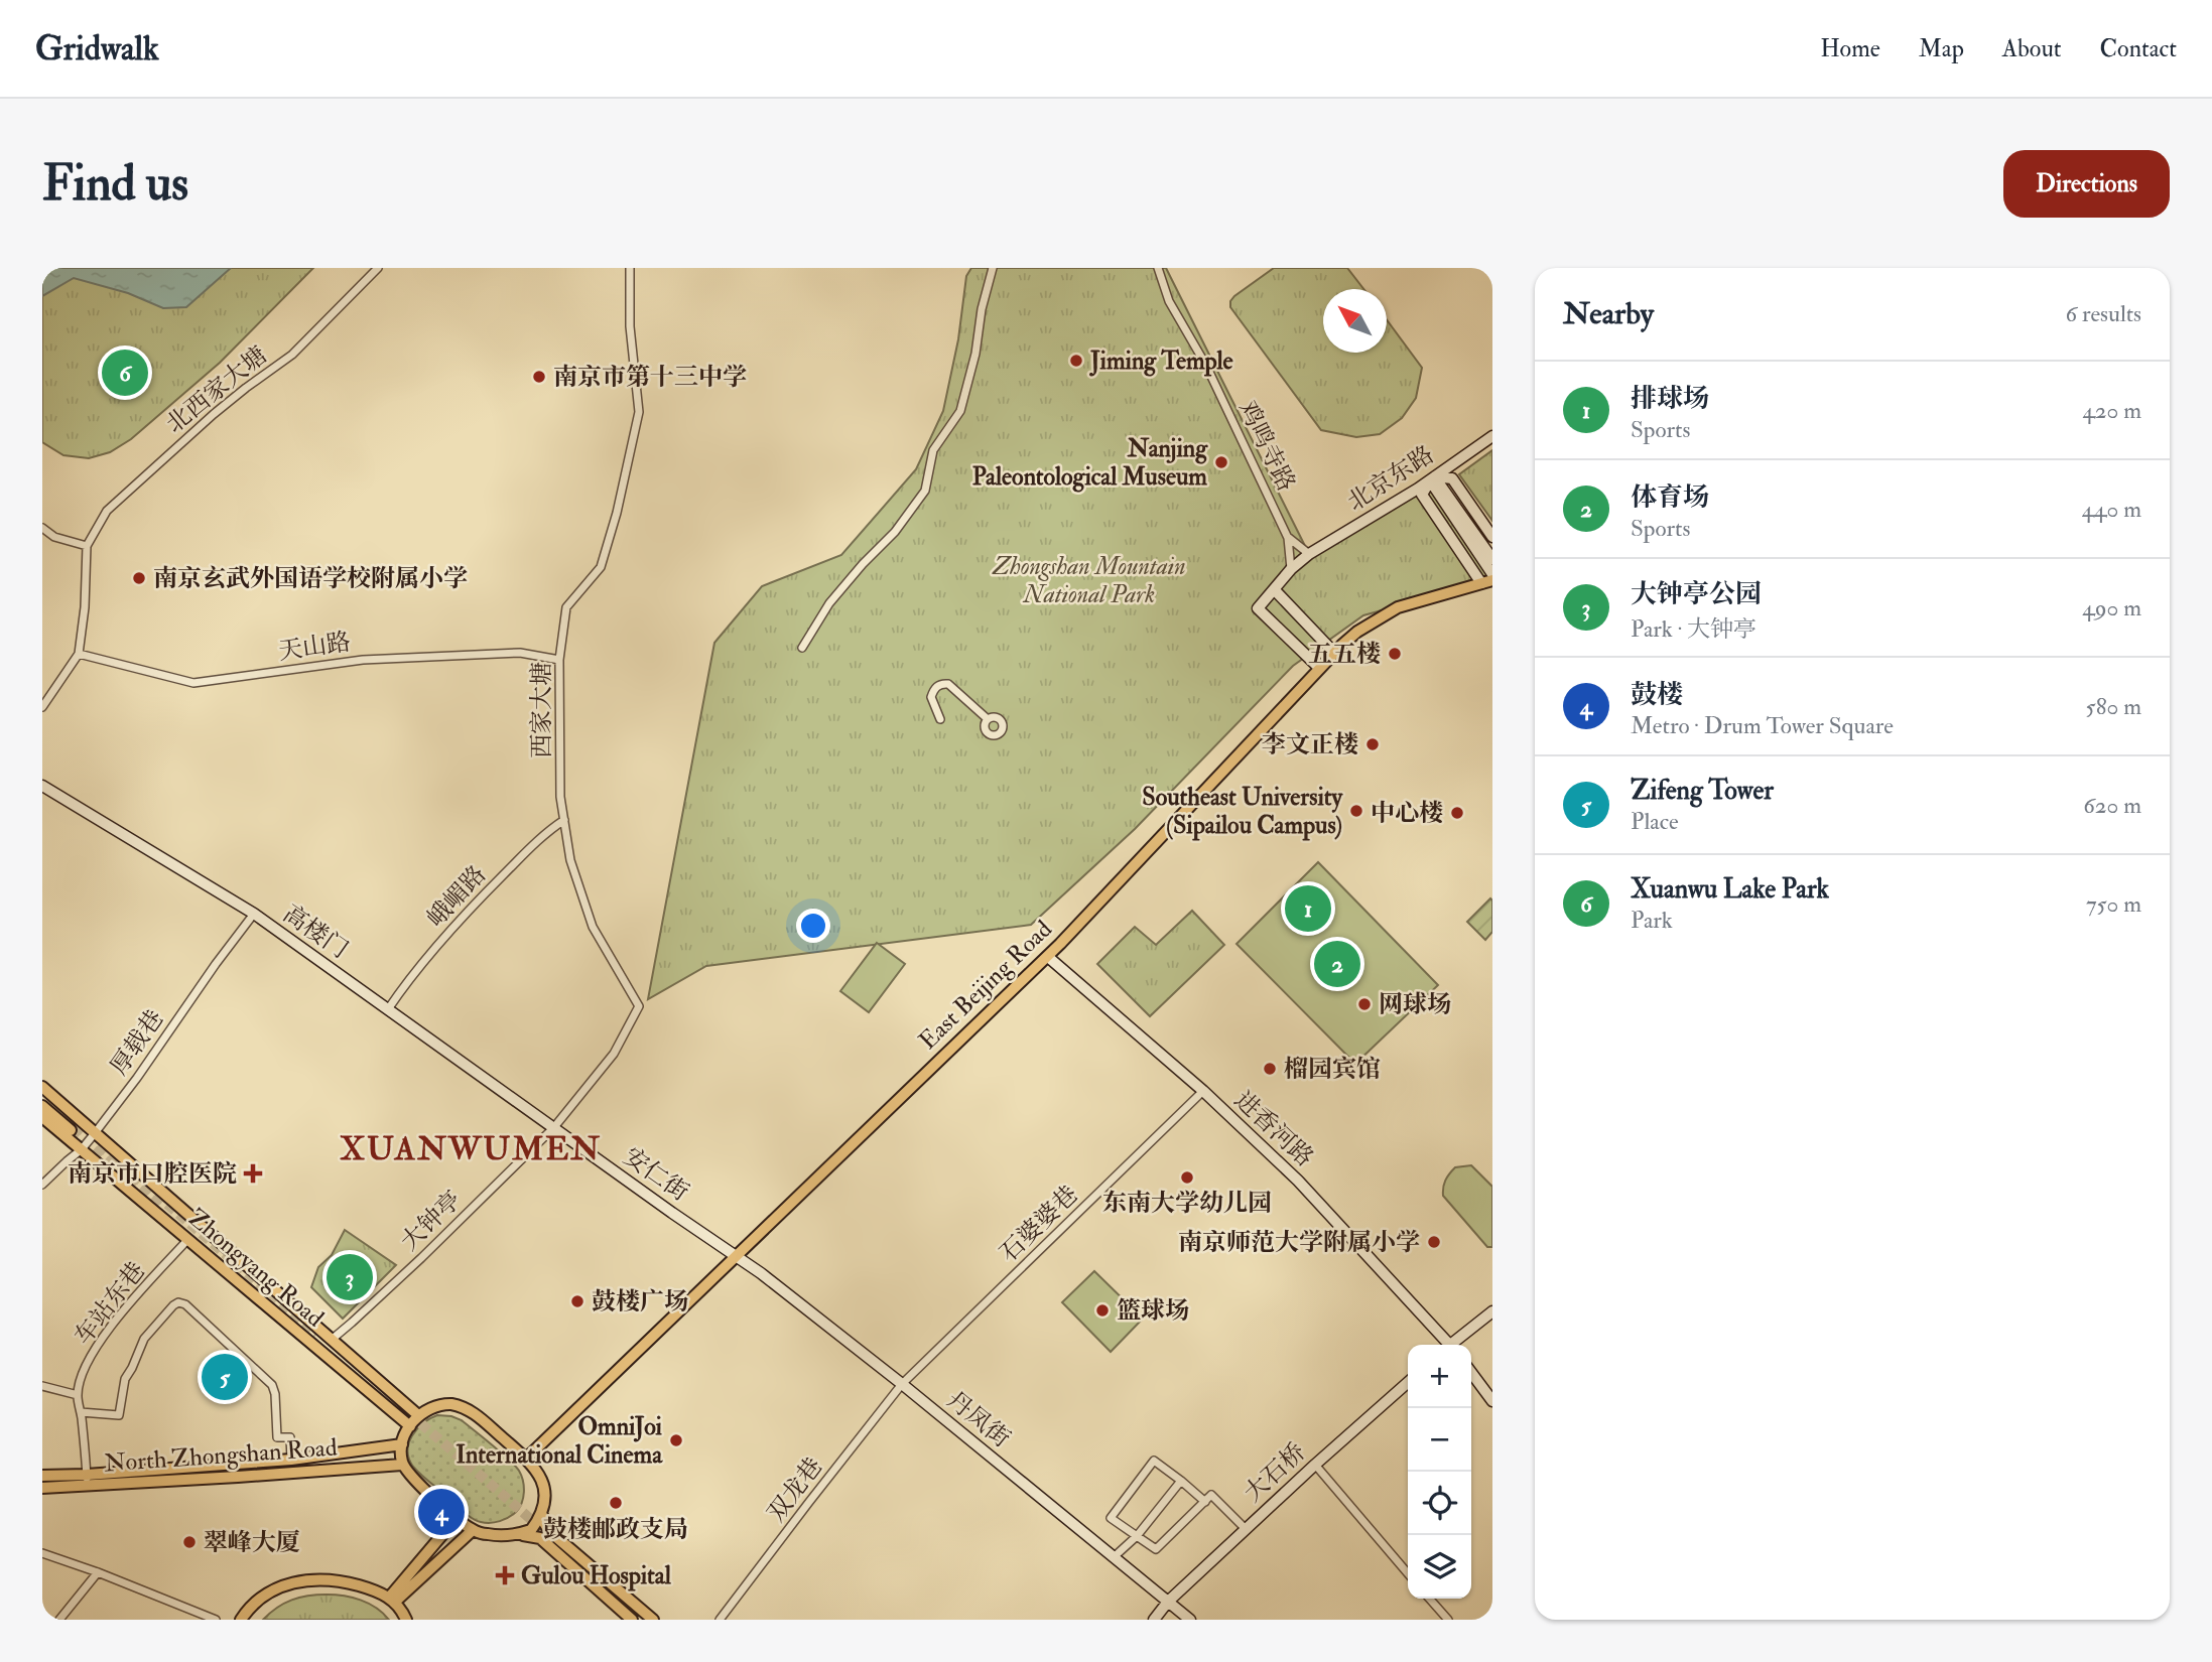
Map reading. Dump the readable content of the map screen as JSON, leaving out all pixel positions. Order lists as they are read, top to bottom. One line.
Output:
{"streets":{"main road":["East Beijing Road","Zhongyang Road","North Zhongshan Road"],"street":["北西家大塘","鸡鸣寺路","北京东路","天山路","西家大塘","峨嵋路","高楼门","厚载巷","进香河路","安仁街","大钟亭","石婆婆巷","车站东巷","丹凤街","大石桥","双龙巷"]},"crossings":[["鸡鸣寺路","北京东路"],["天山路","西家大塘"],["西家大塘","峨嵋路"],["西家大塘","高楼门"],["西家大塘","安仁街"],["西家大塘","大钟亭"],["峨嵋路","高楼门"],["高楼门","厚载巷"],["高楼门","安仁街"],["高楼门","大钟亭"],["East Beijing Road","进香河路"],["East Beijing Road","安仁街"],["East Beijing Road","Zhongyang Road"],["East Beijing Road","丹凤街"],["East Beijing Road","North Zhongshan Road"],["厚载巷","Zhongyang Road"],["进香河路","石婆婆巷"],["安仁街","大钟亭"],["安仁街","丹凤街"],["大钟亭","Zhongyang Road"],["石婆婆巷","丹凤街"],["石婆婆巷","双龙巷"],["Zhongyang Road","车站东巷"],["Zhongyang Road","North Zhongshan Road"],["车站东巷","North Zhongshan Road"],["丹凤街","大石桥"],["丹凤街","双龙巷"]],"districts":["XUANWUMEN"],"parks":["Zhongshan Mountain National Park"],"places":{"other":["Jiming Temple","南京市第十三中学","Nanjing Paleontological Museum","南京玄武外国语学校附属小学","五五楼","李文正楼","Southeast University (Sipailou Campus)","中心楼","网球场","榴园宾馆","东南大学幼儿园","南京师范大学附属小学","鼓楼广场","篮球场","OmniJoi International Cinema","鼓楼邮政支局","翠峰大厦"],"health":["南京市口腔医院","Gulou Hospital"]},"north":"top left","page":{"header":"Gridwalk","nav":["Home","Map","About","Contact"],"buttons":"Directions","title":"Find us","heading":["Nearby","6 results"],"pins":["6","1","2","3","5","4"],"list":[{"mark":"1","name":"排球场","note":"Sports","value":"420 m"},{"mark":"2","name":"体育场","note":"Sports","value":"440 m"},{"mark":"3","name":"大钟亭公园","note":"Park · 大钟亭","value":"490 m"},{"mark":"4","name":"鼓楼","note":"Metro · Drum Tower Square","value":"580 m"},{"mark":"5","name":"Zifeng Tower","note":"Place","value":"620 m"},{"mark":"6","name":"Xuanwu Lake Park","note":"Park","value":"750 m"}],"map_buttons":["+","−"]}}
